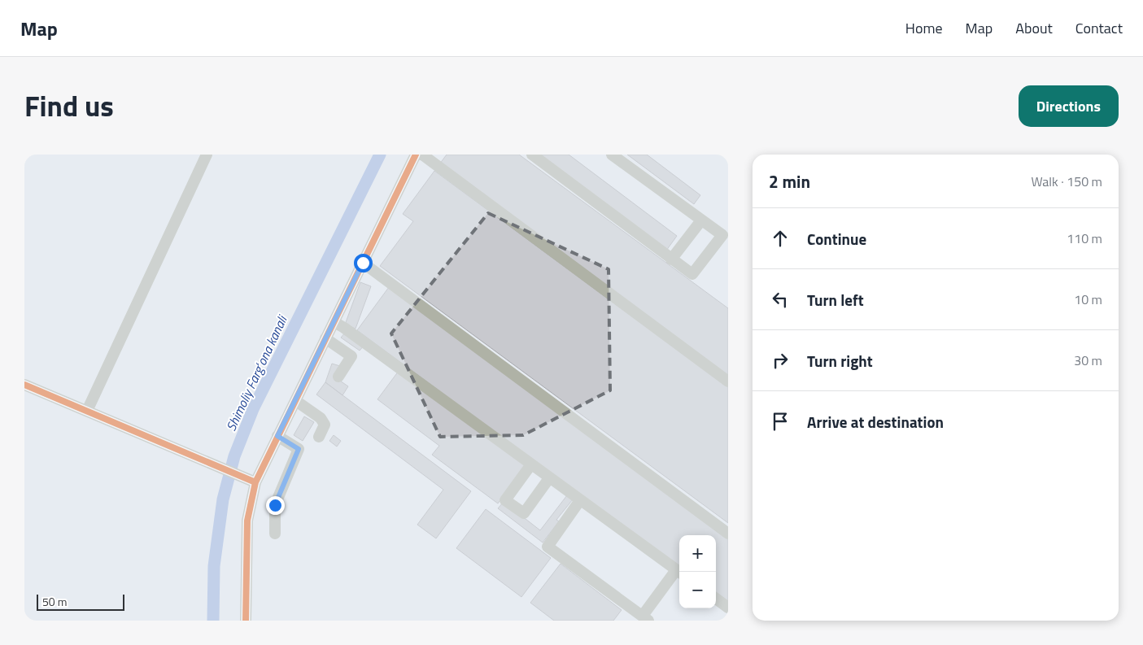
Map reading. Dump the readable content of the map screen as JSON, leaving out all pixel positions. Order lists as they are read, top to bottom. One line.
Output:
{"water":["Shimoliy Fargʻona kanali"],"scale_bar":"50 m","page":{"header":"Map","nav":["Home","Map","About","Contact"],"title":"Find us","buttons":"Directions","heading":["2 min","Walk · 150 m"],"list":[["Continue","110 m"],["Turn left","10 m"],["Turn right","30 m"],"Arrive at destination"],"map_buttons":["+","−"],"scale":"50 m"}}
